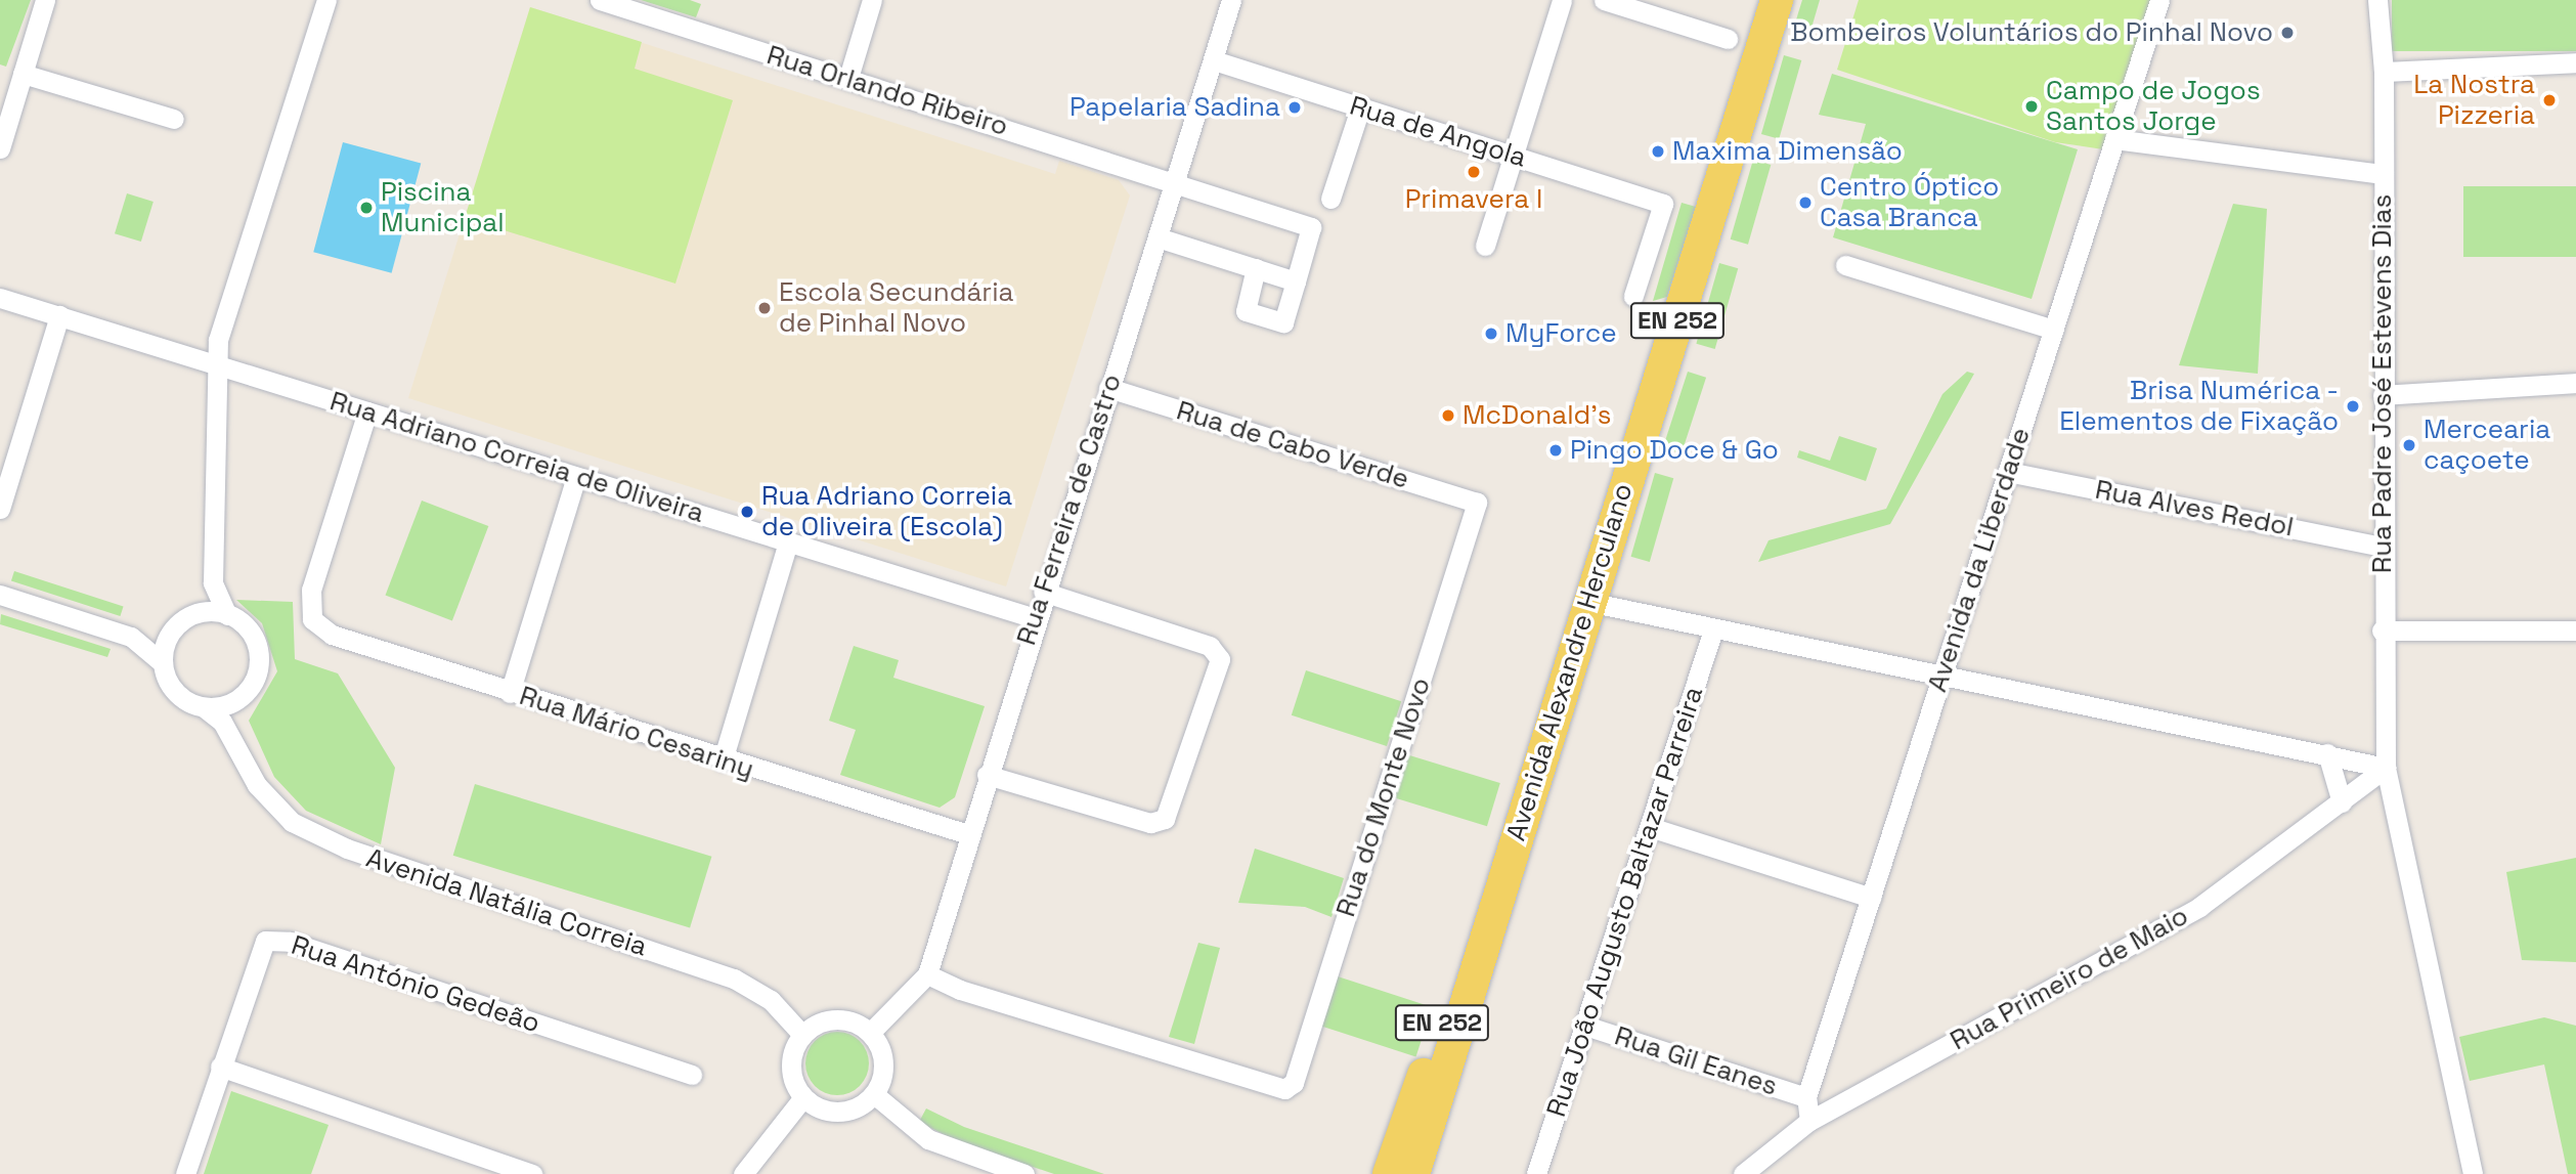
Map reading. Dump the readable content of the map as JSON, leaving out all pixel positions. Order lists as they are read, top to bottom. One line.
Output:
{"streets":{"main road":["EN 252","Avenida Alexandre Herculano"],"street":["Rua Orlando Ribeiro","Rua de Angola","Rua Padre José Estevens Dias","Rua de Cabo Verde","Rua Adriano Correia de Oliveira","Rua Alves Redol","Rua Ferreira de Castro","Avenida da Liberdade","Rua Mário Cesariny","Rua do Monte Novo","Rua João Augusto Baltazar Parreira","Avenida Natália Correia","Rua Primeiro de Maio","Rua António Gedeão","Rua Gil Eanes"]},"crossings":[["Rua Orlando Ribeiro","Rua Ferreira de Castro"],["Rua de Angola","Rua Ferreira de Castro"],["Rua Padre José Estevens Dias","Rua Alves Redol"],["Rua Padre José Estevens Dias","Rua Primeiro de Maio"],["Rua de Cabo Verde","Rua Ferreira de Castro"],["Rua de Cabo Verde","Rua do Monte Novo"],["Rua Adriano Correia de Oliveira","Rua Ferreira de Castro"],["Rua Adriano Correia de Oliveira","Rua Mário Cesariny"],["Rua Alves Redol","Avenida da Liberdade"],["Rua Ferreira de Castro","Rua Mário Cesariny"],["Rua Ferreira de Castro","Rua do Monte Novo"],["Rua Ferreira de Castro","Avenida Natália Correia"],["Avenida da Liberdade","Rua Primeiro de Maio"],["Avenida da Liberdade","Rua Gil Eanes"],["Rua João Augusto Baltazar Parreira","Rua Gil Eanes"]],"places":["Bombeiros Voluntários do Pinhal Novo","La Nostra Pizzeria","Campo de Jogos Santos Jorge","Papelaria Sadina","Maxima Dimensão","Primavera I","Centro Óptico Casa Branca","Piscina Municipal","Escola Secundária de Pinhal Novo","MyForce","Brisa Numérica - Elementos de Fixação","McDonald's","Mercearia caçoete","Pingo Doce & Go","Rua Adriano Correia de Oliveira (Escola)"]}
